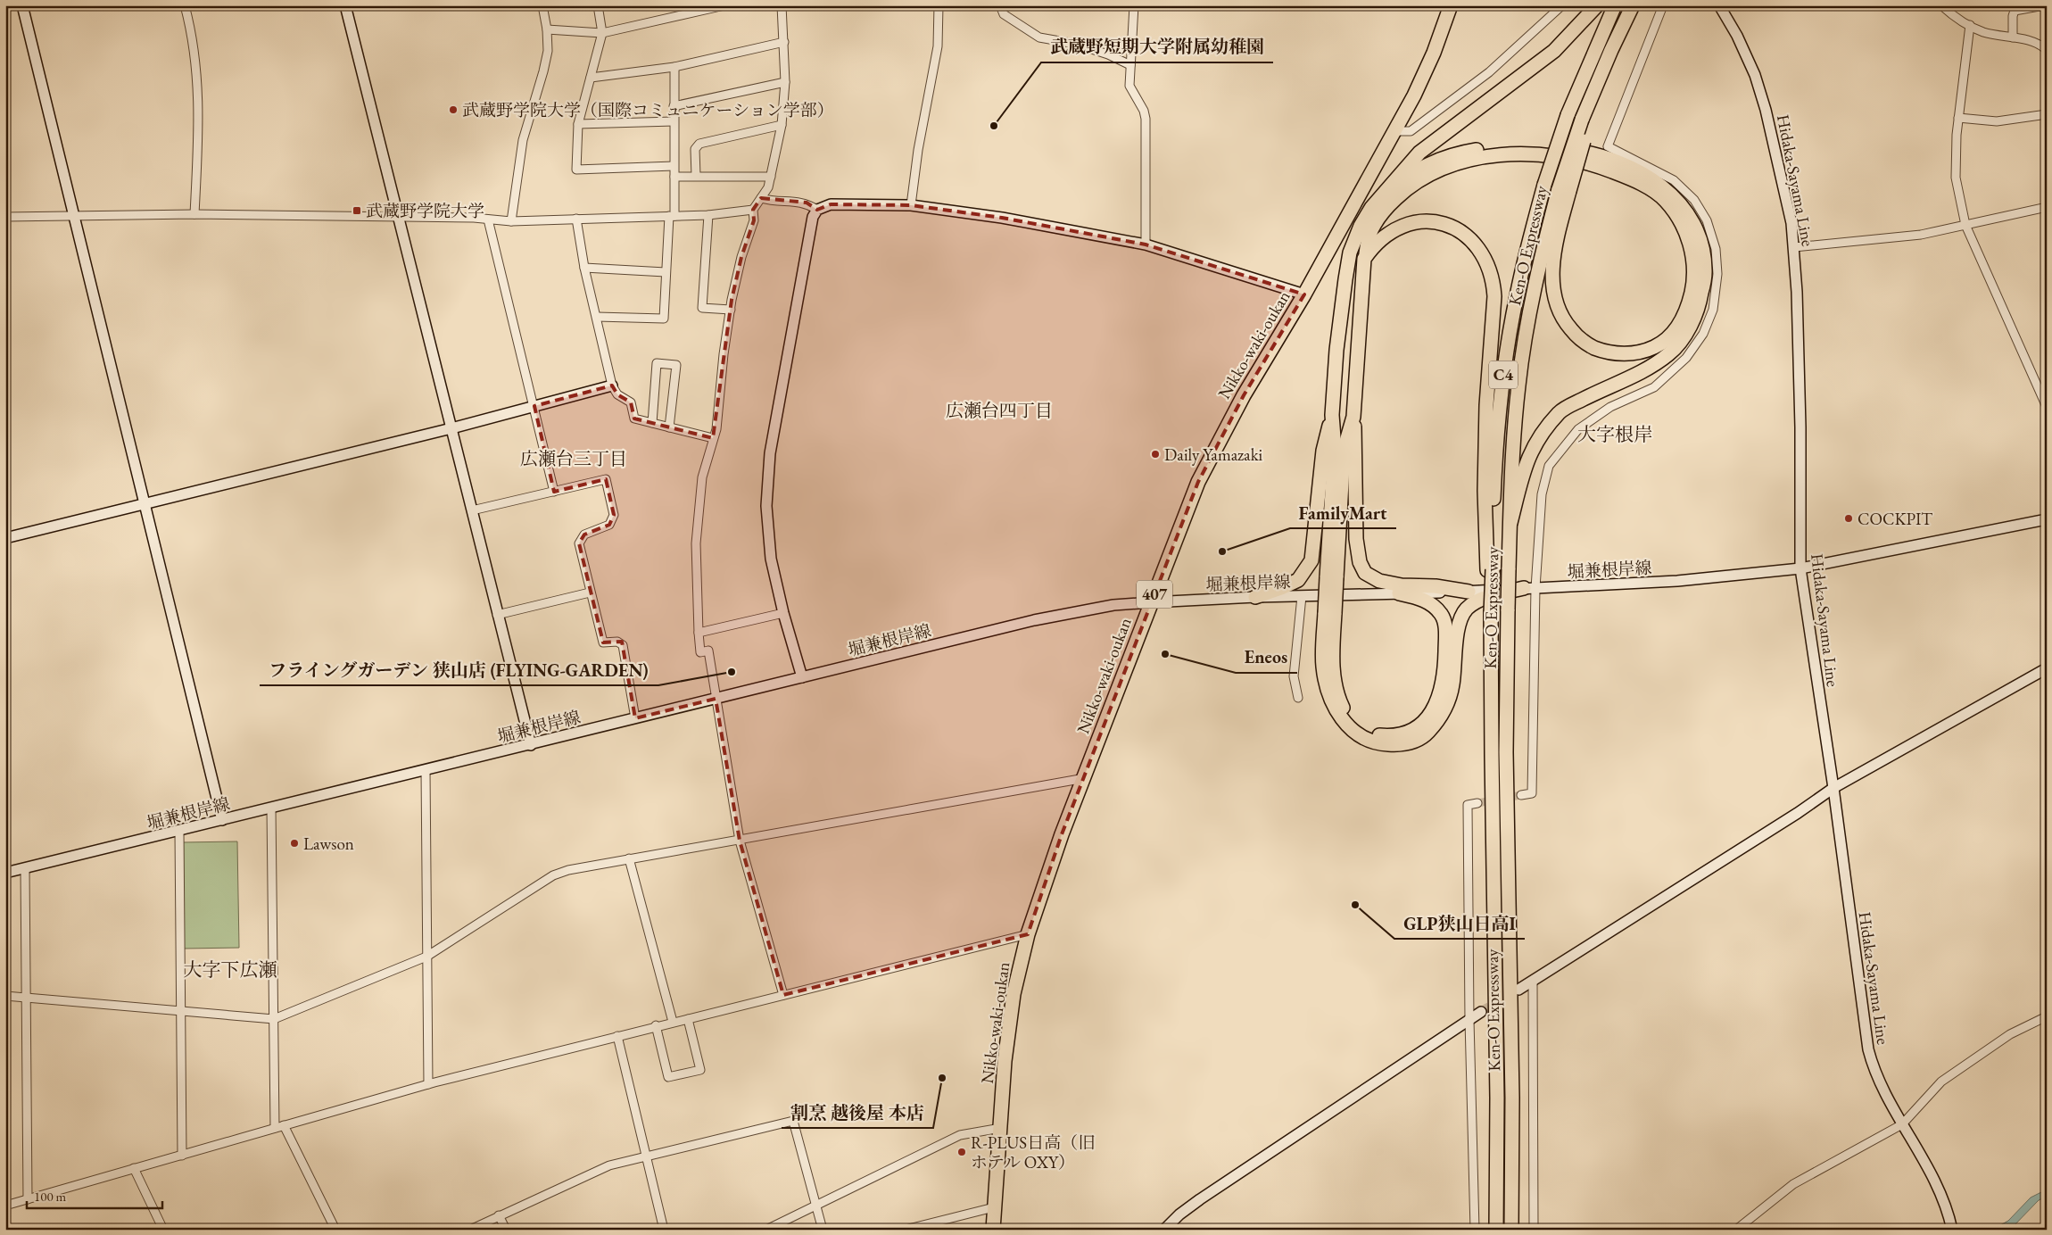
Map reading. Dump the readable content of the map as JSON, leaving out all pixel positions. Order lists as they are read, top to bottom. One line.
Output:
{"streets":{"highway":["Ken-O Expressway","Nikko-waki-oukan","C4","407"],"street":["Hidaka-Sayama Line","堀兼根岸線"]},"crossings":[["Hidaka-Sayama Line","堀兼根岸線"],["Nikko-waki-oukan","堀兼根岸線"]],"districts":["広瀬台四丁目","大字根岸","広瀬台三丁目","大字下広瀬"],"places":{"other":["武蔵野学院大学（国際コミュニケーション学部）","武蔵野短期大学附属幼稚園","Daily Yamazaki","COCKPIT","FamilyMart","Eneos","フライングガーデン 狭山店 (FLYING-GARDEN)","Lawson","GLP狭山日高Ⅰ","割烹 越後屋 本店","R-PLUS日高（旧 ホテル OXY）"],"transit":["武蔵野学院大学"]},"scale_bar":"100 m"}
